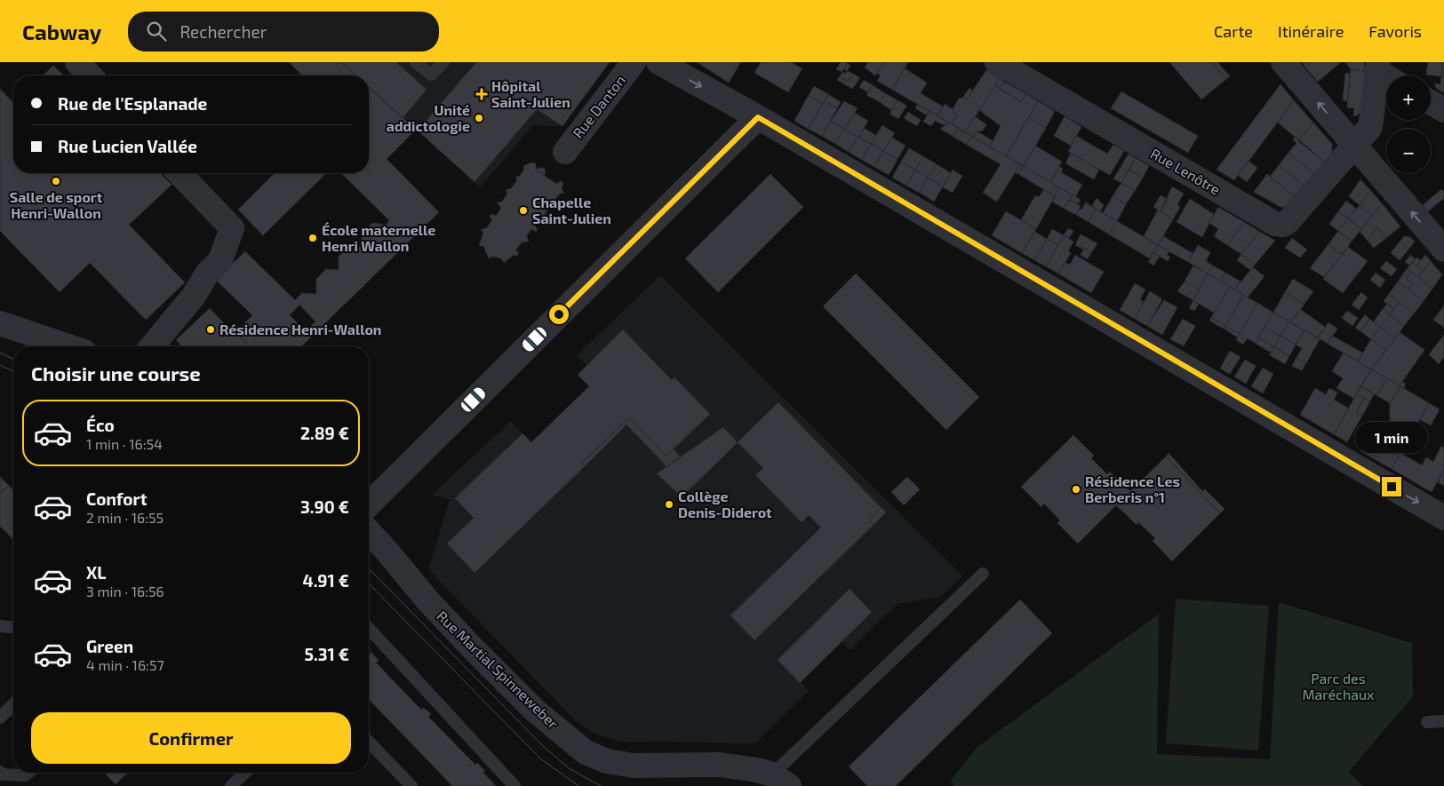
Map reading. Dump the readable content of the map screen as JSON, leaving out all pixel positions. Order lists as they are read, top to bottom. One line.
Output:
{"streets":{"street":["Rue Danton","Rue Lenôtre","Rue Martial Spinneweber"]},"parks":["Parc des Maréchaux"],"places":{"health":["Hôpital Saint-Julien"],"other":["Unité addictologie","Salle de sport Henri-Wallon","Chapelle Saint-Julien","École maternelle Henri Wallon","Résidence Henri-Wallon","Résidence Les Berberis n°1","Collège Denis-Diderot"]},"page":{"header":"Cabway","search":"Rechercher","nav":["Carte","Itinéraire","Favoris"],"map_buttons":["+","−"],"banner":["Rue de l'Esplanade","Rue Lucien Vallée"],"heading":"Choisir une course","list":[{"name":"Éco","note":"1 min · 16:54","value":"2.89 €"},{"name":"Confort","note":"2 min · 16:55","value":"3.90 €"},{"name":"XL","note":"3 min · 16:56","value":"4.91 €"},{"name":"Green","note":"4 min · 16:57","value":"5.31 €"}],"bubble":"1 min","buttons":"Confirmer"}}
